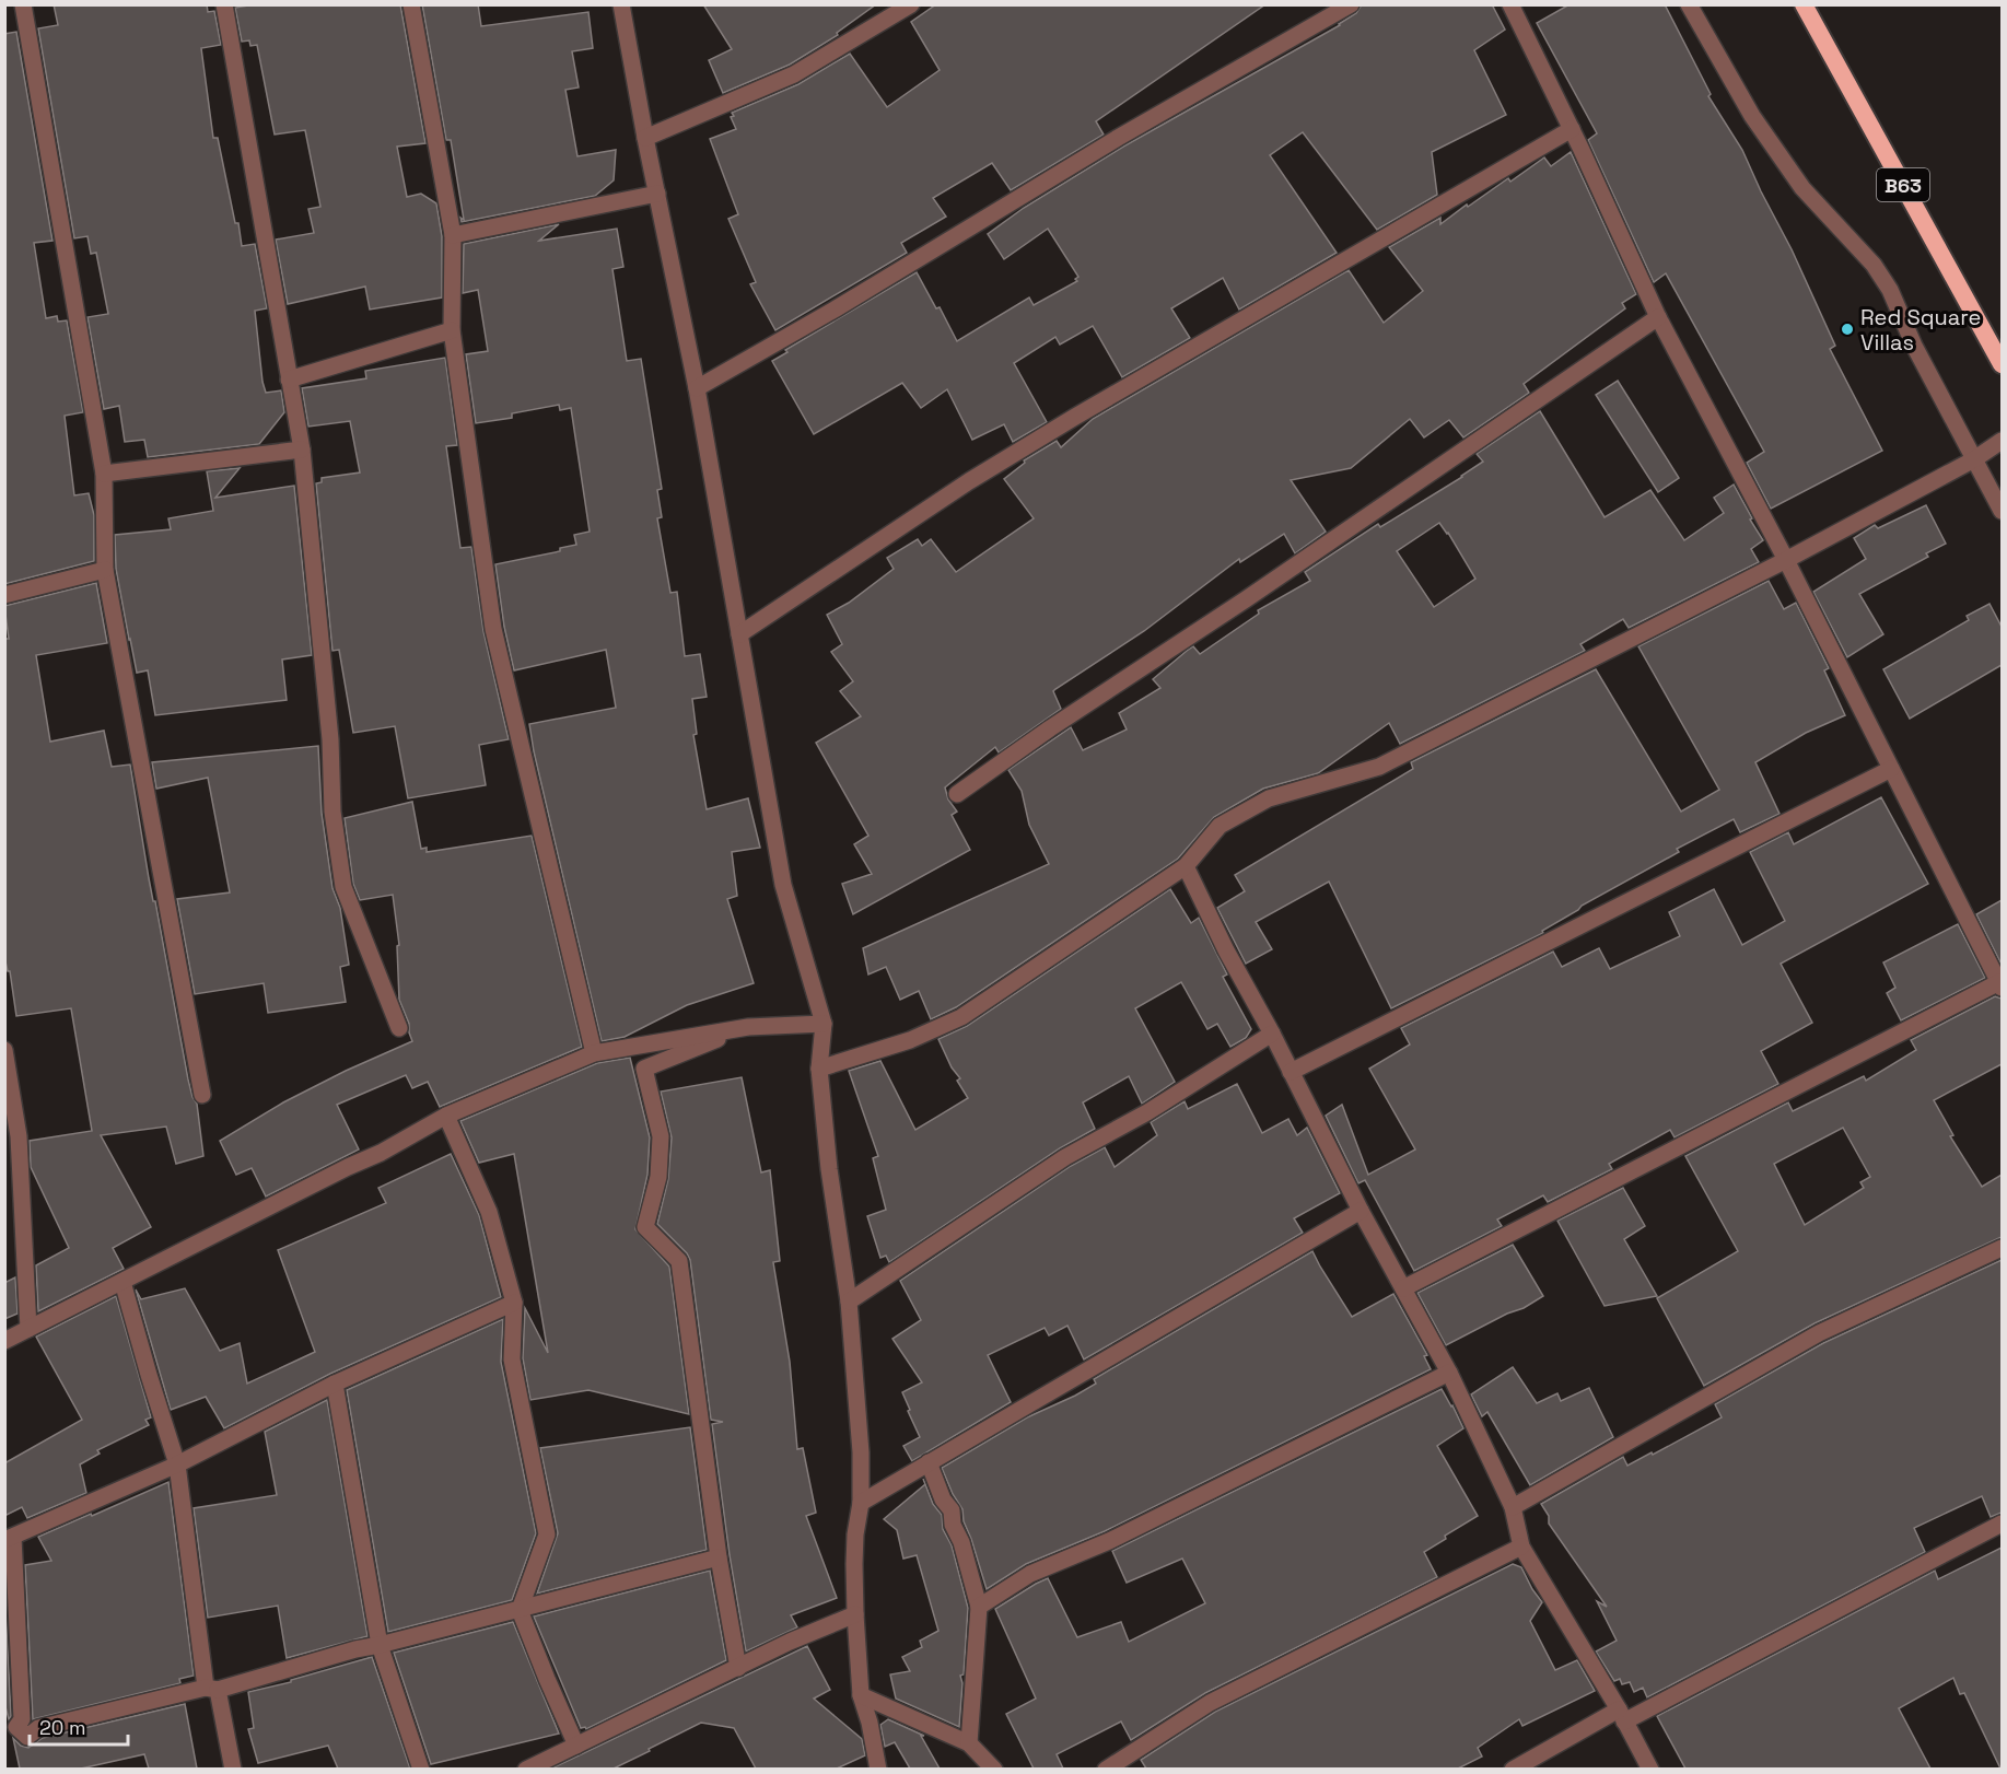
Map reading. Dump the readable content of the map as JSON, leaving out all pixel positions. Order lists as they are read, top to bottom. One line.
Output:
{"streets":{"highway":["B63"]},"places":["Red Square Villas"],"scale_bar":"20 m"}
